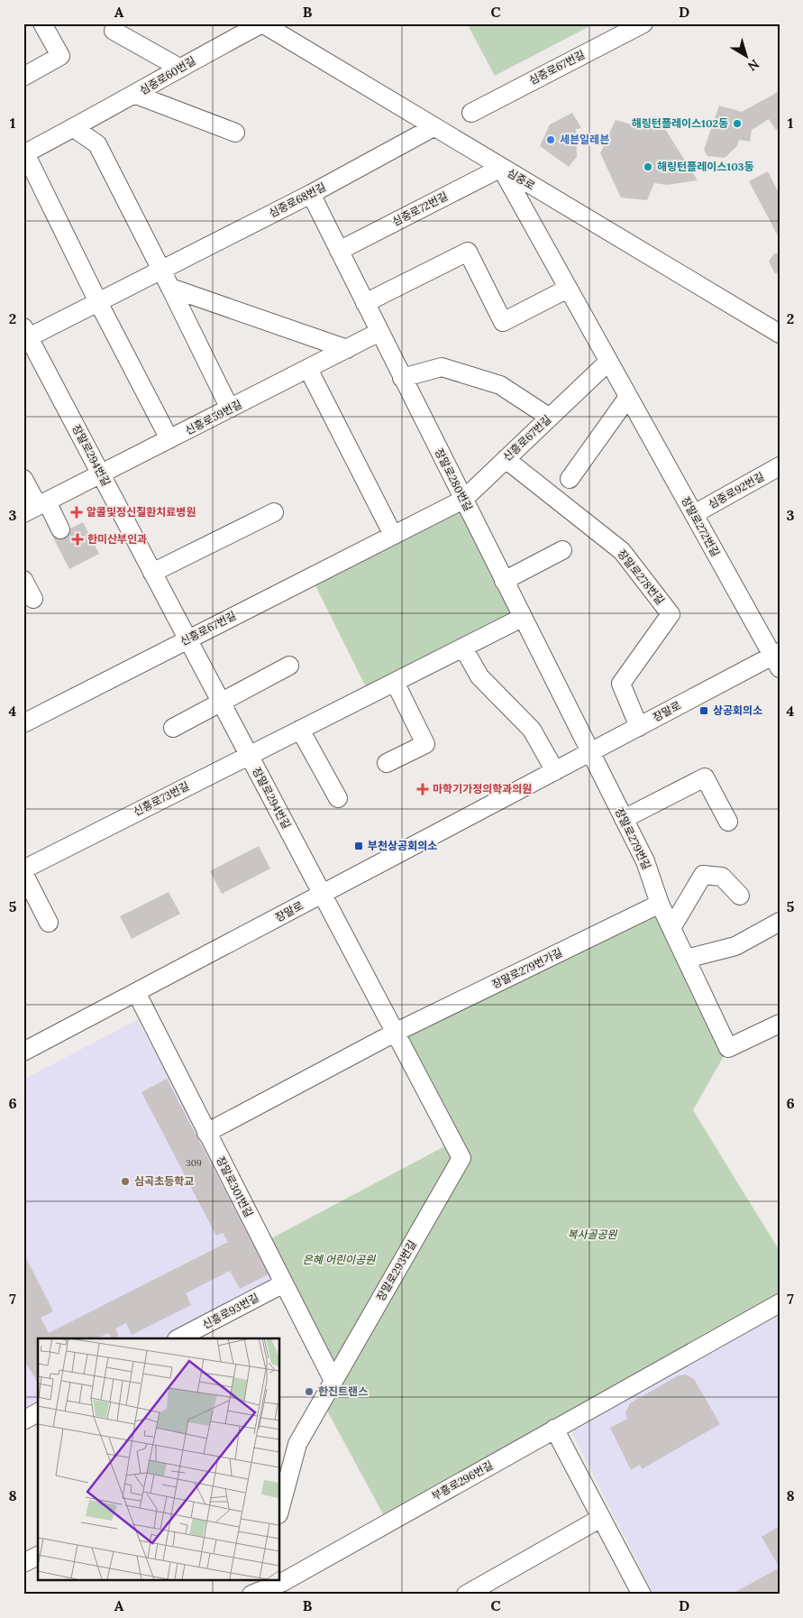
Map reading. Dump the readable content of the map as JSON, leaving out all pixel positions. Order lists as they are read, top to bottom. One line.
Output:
{"streets":{"street":["심중로67번길","심중로60번길","심중로","심중로68번길","심중로72번길","신흥로59번길","신흥로67번길","장말로294번길","장말로280번길","심중로92번길","장말로272번길","장말로278번길","장말로","신흥로73번길","장말로279번길","장말로279번가길","장말로301번길","장말로293번길","신흥로93번길","부흥로296번길"]},"crossings":[["심중로60번길","심중로"],["심중로60번길","심중로68번길"],["심중로","심중로68번길"],["심중로","심중로72번길"],["심중로","장말로272번길"],["심중로68번길","장말로294번길"],["심중로68번길","장말로280번길"],["심중로72번길","장말로280번길"],["심중로72번길","장말로272번길"],["신흥로59번길","장말로294번길"],["신흥로59번길","장말로280번길"],["신흥로67번길","장말로294번길"],["신흥로67번길","장말로280번길"],["신흥로67번길","장말로272번길"],["신흥로67번길","장말로278번길"],["장말로294번길","장말로"],["장말로294번길","신흥로73번길"],["장말로294번길","장말로293번길"],["장말로280번길","장말로"],["장말로280번길","신흥로73번길"],["장말로280번길","장말로279번길"],["심중로92번길","장말로272번길"],["장말로272번길","장말로"],["장말로278번길","장말로"],["장말로","장말로279번길"],["장말로","장말로301번길"],["장말로","장말로293번길"],["장말로279번길","장말로279번가길"],["장말로279번가길","장말로293번길"],["장말로301번길","장말로293번길"],["장말로301번길","신흥로93번길"]],"parks":["복사골공원","은혜 어린이공원"],"places":{"other":["해링턴플레이스102동","세븐일레븐","해링턴플레이스103동","심곡초등학교","한진트랜스"],"health":["알콜및정신질환치료병원","한미산부인과","마학기가정의학과의원"],"transit":["상공회의소","부천상공회의소"]},"house_numbers":["309"],"north":"bottom right","grid":{"columns":["A","B","C","D"],"rows":["1","2","3","4","5","6","7","8"]}}
